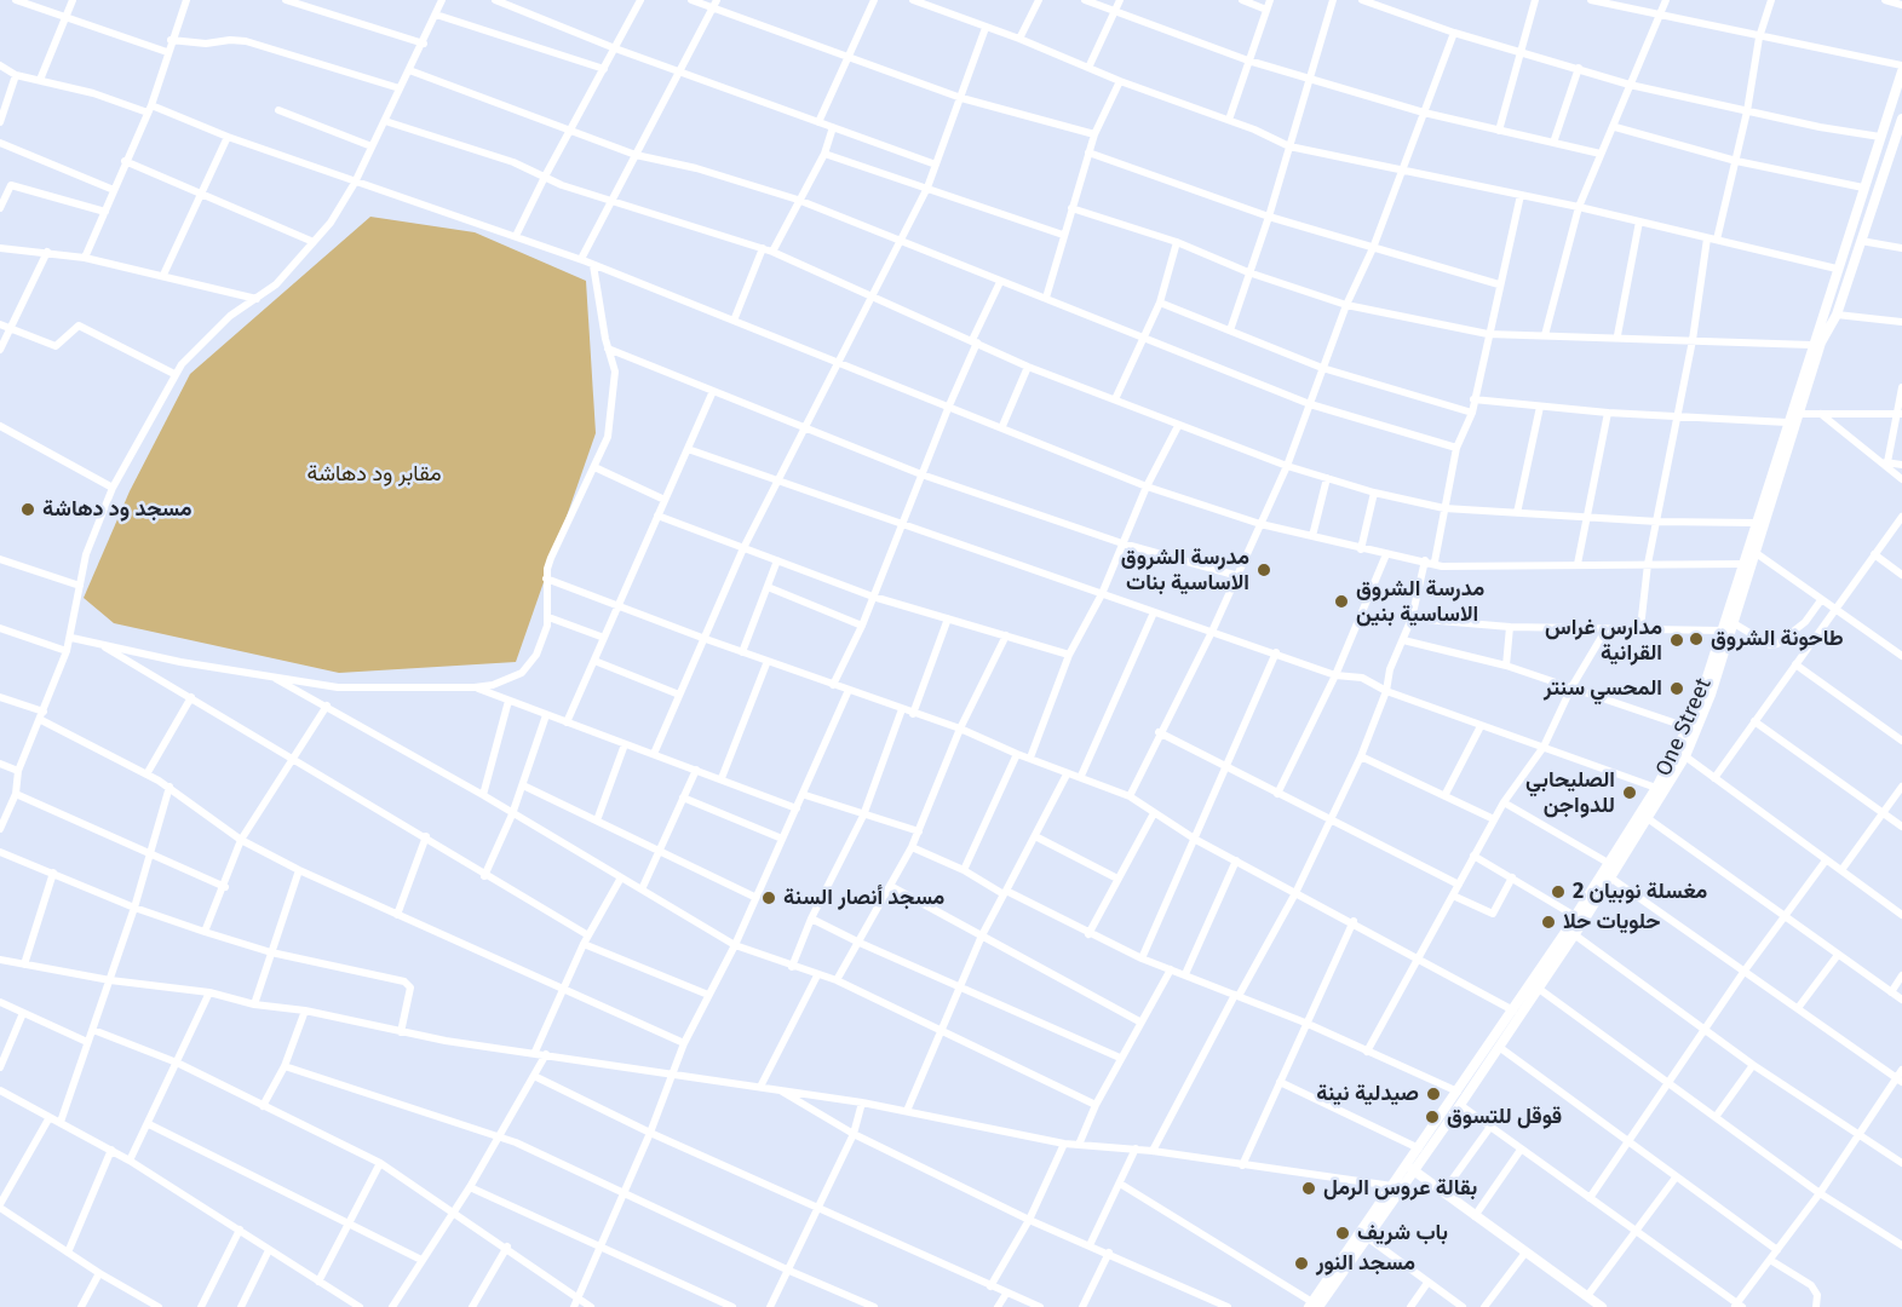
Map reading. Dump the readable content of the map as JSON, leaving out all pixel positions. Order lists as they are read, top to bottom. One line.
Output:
{"streets":{"street":["One Street"]},"parks":["مقابر ود دهاشة"],"places":["مسجد ود دهاشة","مدرسة الشروق الاساسية بنات","مدرسة الشروق الاساسية بنين","طاحونة الشروق","مدارس غراس القرانية","المحسي سنتر","الصليحابي للدواجن","مغسلة نوبيان 2","مسجد أنصار السنة","حلويات حلا","صيدلية نينة","قوقل للتسوق","بقالة عروس الرمل","باب شريف","مسجد النور"]}
